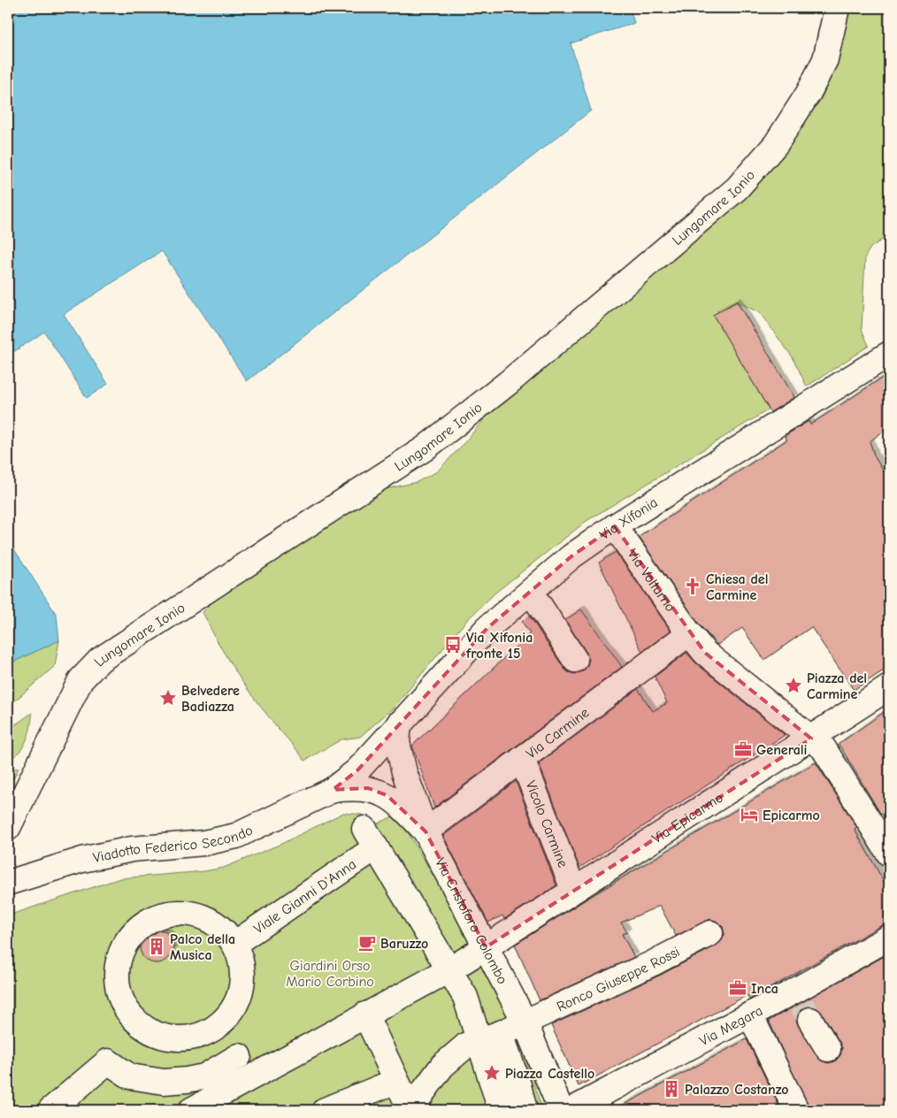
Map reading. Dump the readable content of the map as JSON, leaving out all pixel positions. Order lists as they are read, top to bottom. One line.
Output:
{"streets":{"street":["Lungomare Ionio","Via Xifonia","Via Volturno","Via Carmine","Via Epicarmo","Vicolo Carmine","Viadotto Federico Secondo","Viale Gianni D'Anna","Via Cristoforo Colombo","Ronco Giuseppe Rossi","Via Megara"]},"crossings":[["Via Xifonia","Via Volturno"],["Via Xifonia","Viadotto Federico Secondo"],["Via Xifonia","Via Cristoforo Colombo"],["Via Volturno","Via Carmine"],["Via Volturno","Via Epicarmo"],["Via Carmine","Vicolo Carmine"],["Via Carmine","Via Cristoforo Colombo"],["Via Epicarmo","Vicolo Carmine"],["Via Epicarmo","Viale Gianni D'Anna"],["Via Epicarmo","Via Cristoforo Colombo"],["Viadotto Federico Secondo","Via Cristoforo Colombo"],["Via Cristoforo Colombo","Ronco Giuseppe Rossi"]],"parks":["Giardini Orso Mario Corbino"],"places":{"church":["Chiesa del Carmine"],"bus stop":["Via Xifonia fronte 15"],"place":["Piazza del Carmine","Belvedere Badiazza","Piazza Castello"],"office":["Generali","Inca"],"hotel":["Epicarmo"],"cafe":["Baruzzo"],"building":["Palco della Musica","Palazzo Costanzo"]}}
